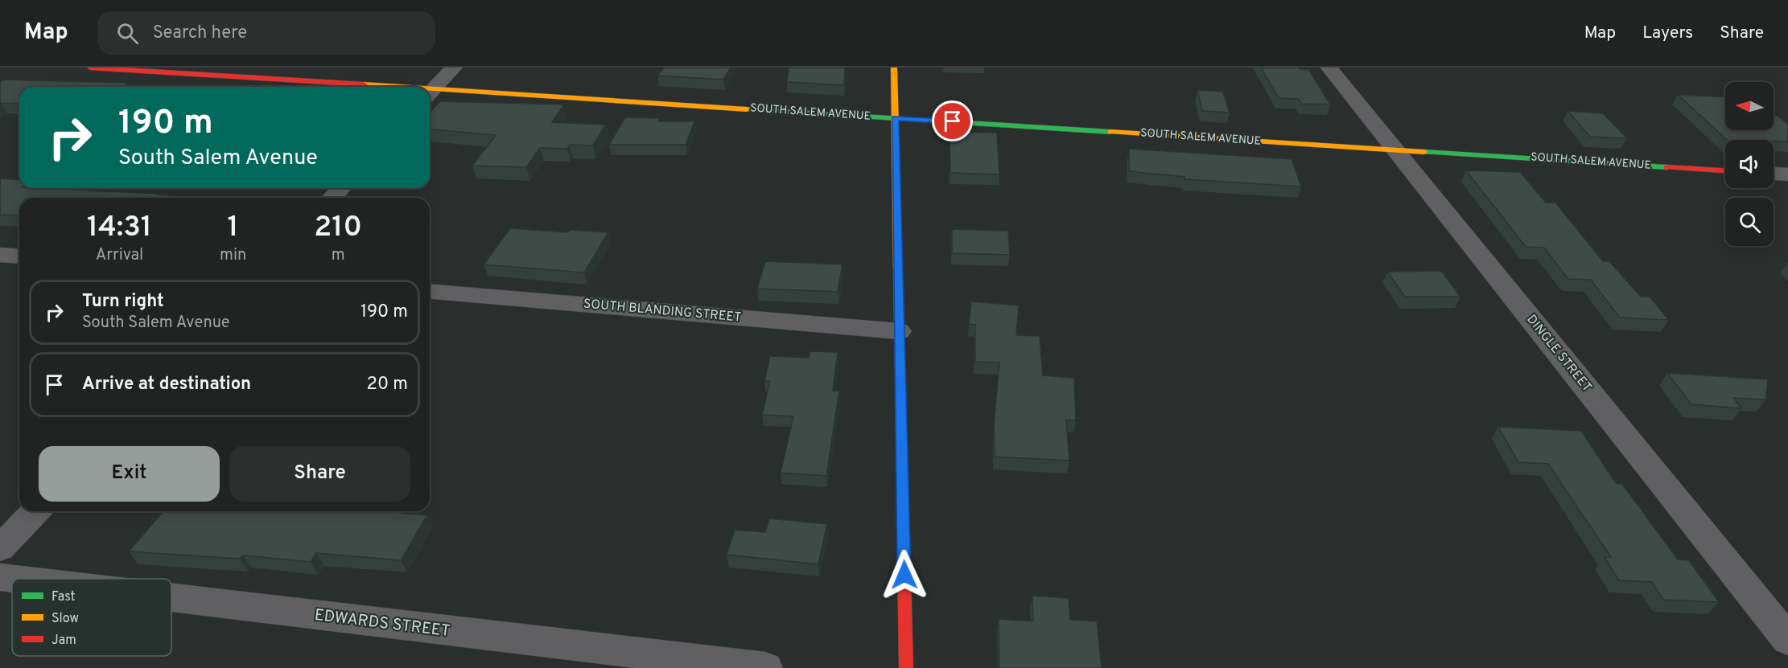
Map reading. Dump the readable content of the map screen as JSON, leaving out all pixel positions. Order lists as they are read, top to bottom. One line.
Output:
{"streets":{"street":["SOUTH SALEM AVENUE","SOUTH BLANDING STREET","DINGLE STREET","EDWARDS STREET"]},"crossings":[["SOUTH SALEM AVENUE","DINGLE STREET"]],"legend":["Fast","Slow","Jam"],"north":"left","page":{"header":"Map","search":"Search here","nav":["Map","Layers","Share"],"turn":["190 m","South Salem Avenue"],"eta":["14:31","Arrival","1","min","210","m"],"list":[{"name":"Turn right","note":"South Salem Avenue","value":"190 m"},{"name":"Arrive at destination","value":"20 m"}],"buttons":["Exit","Share"]}}
